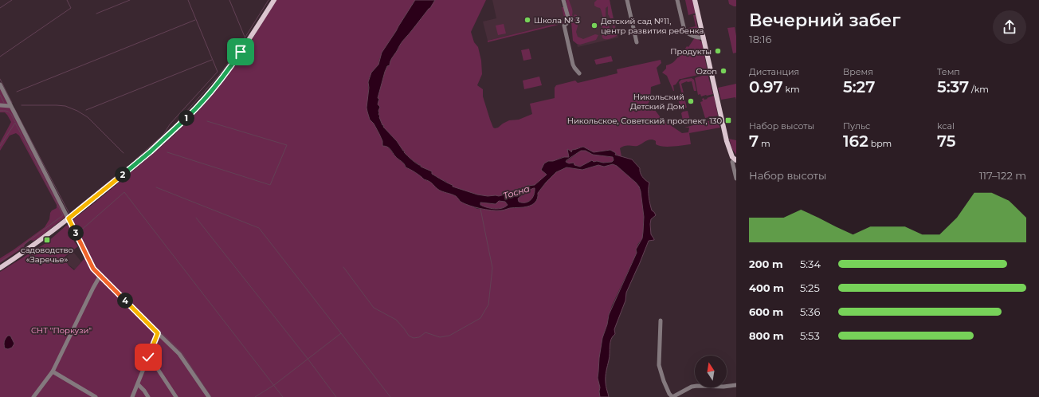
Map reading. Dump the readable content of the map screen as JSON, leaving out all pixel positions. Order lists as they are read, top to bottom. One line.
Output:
{"water":["Тосна"],"parks":["СНТ \"Поркузи\""],"places":{"other":["Школа № 3","Детский сад №11, центр развития ребенка","Продукты","Ozon","Никольский Детский Дом"],"transit":["Никольское, Советский проспект, 130","садоводство «Заречье»"]},"north":"top","page":{"heading":["Вечерний забег","18:16"],"stats":[["Дистанция","0.97 km"],["Время","5:27"],["Темп","5:37 /km"],["Набор высоты","7 m"],["Пульс","162 bpm"],["kcal","75"]],"pins":["1","2","3","4"],"chart":["Набор высоты","117–122 m"],"list":[{"name":"200 m","note":"5:34"},{"name":"400 m","note":"5:25"},{"name":"600 m","note":"5:36"},{"name":"800 m","note":"5:53"}]}}
